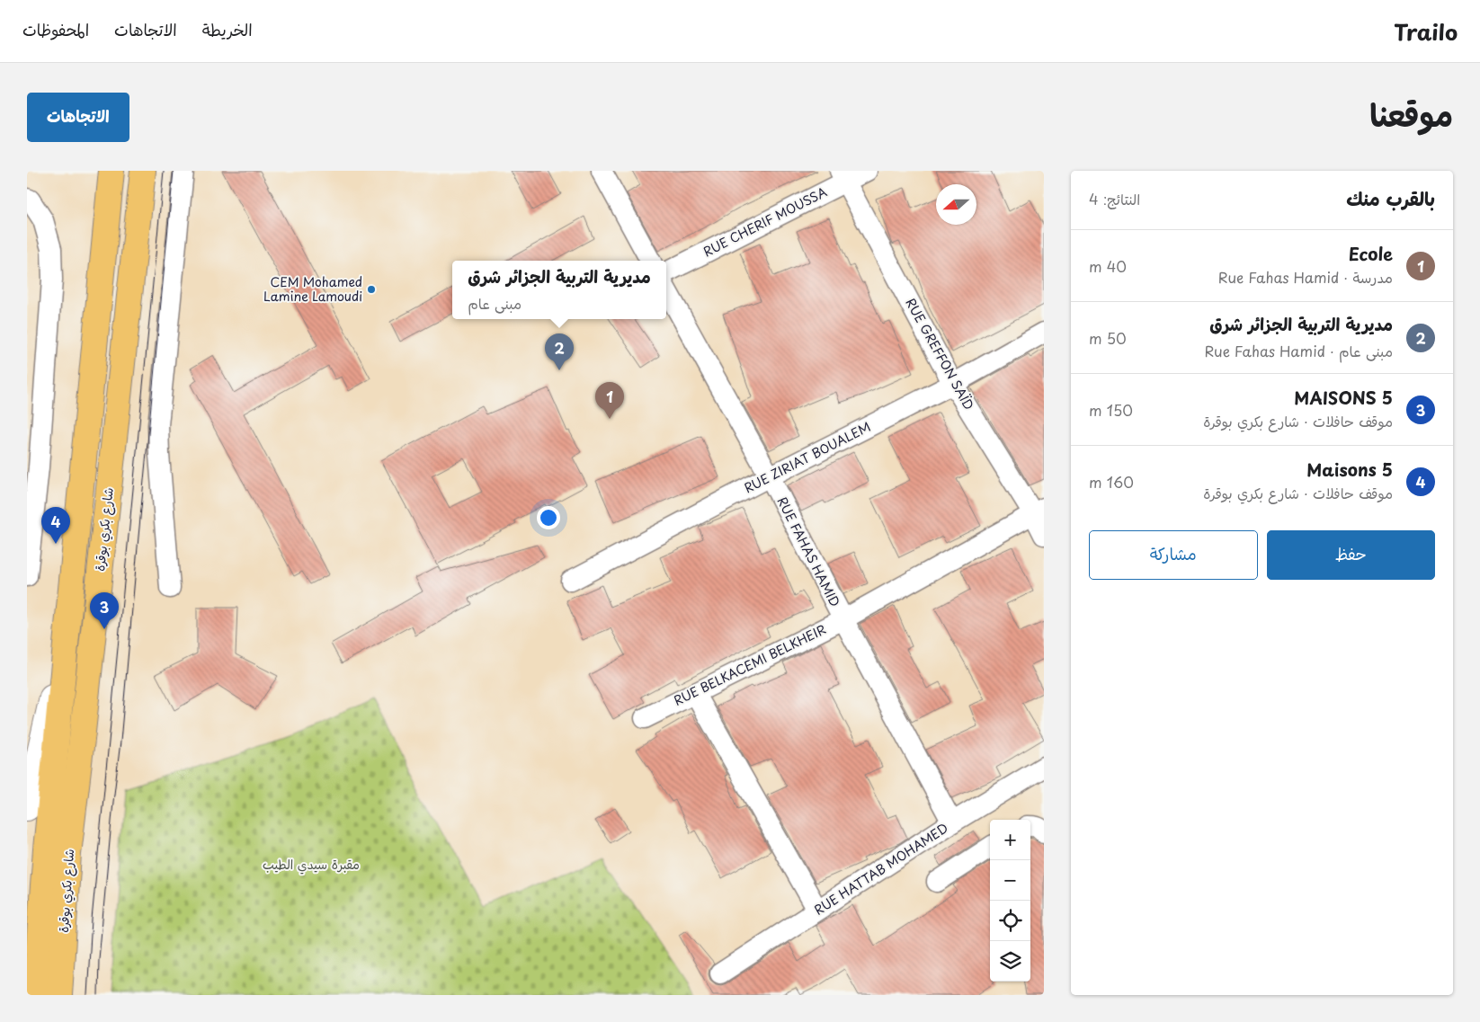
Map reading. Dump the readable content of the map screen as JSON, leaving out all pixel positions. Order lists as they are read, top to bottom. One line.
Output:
{"streets":{"highway":["شارع بكري بوقرة"],"street":["RUE CHERIF MOUSSA","RUE GREFFON SAÏD","RUE ZIRIAT BOUALEM","RUE FAHAS HAMID","RUE BELKACEMI BELKHEIR","RUE HATTAB MOHAMED"]},"crossings":[["RUE CHERIF MOUSSA","RUE GREFFON SAÏD"],["RUE GREFFON SAÏD","RUE ZIRIAT BOUALEM"],["RUE GREFFON SAÏD","RUE BELKACEMI BELKHEIR"],["RUE ZIRIAT BOUALEM","RUE FAHAS HAMID"],["RUE FAHAS HAMID","RUE BELKACEMI BELKHEIR"],["RUE FAHAS HAMID","RUE HATTAB MOHAMED"]],"parks":["مقبرة سيدي الطيب"],"places":["CEM Mohamed Lamine Lamoudi"],"north":"left","page":{"header":"Trailo","nav":["الخريطة","الاتجاهات","المحفوظات"],"title":"موقعنا","buttons":["الاتجاهات",["حفظ","مشاركة"]],"heading":["بالقرب منك","النتائج: 4"],"list":[{"mark":"1","name":"Ecole","note":"مدرسة · Rue Fahas Hamid","value":"40 m"},{"mark":"2","name":"مديرية التربية الجزائر شرق","note":"مبنى عام · Rue Fahas Hamid","value":"50 m"},{"mark":"3","name":"5 MAISONS","note":"موقف حافلات · شارع بكري بوقرة","value":"150 m"},{"mark":"4","name":"5 Maisons","note":"موقف حافلات · شارع بكري بوقرة","value":"160 m"}],"popup":["مديرية التربية الجزائر شرق","مبنى عام"],"pins":["2","1","4","3"],"map_buttons":["+","−"]}}
